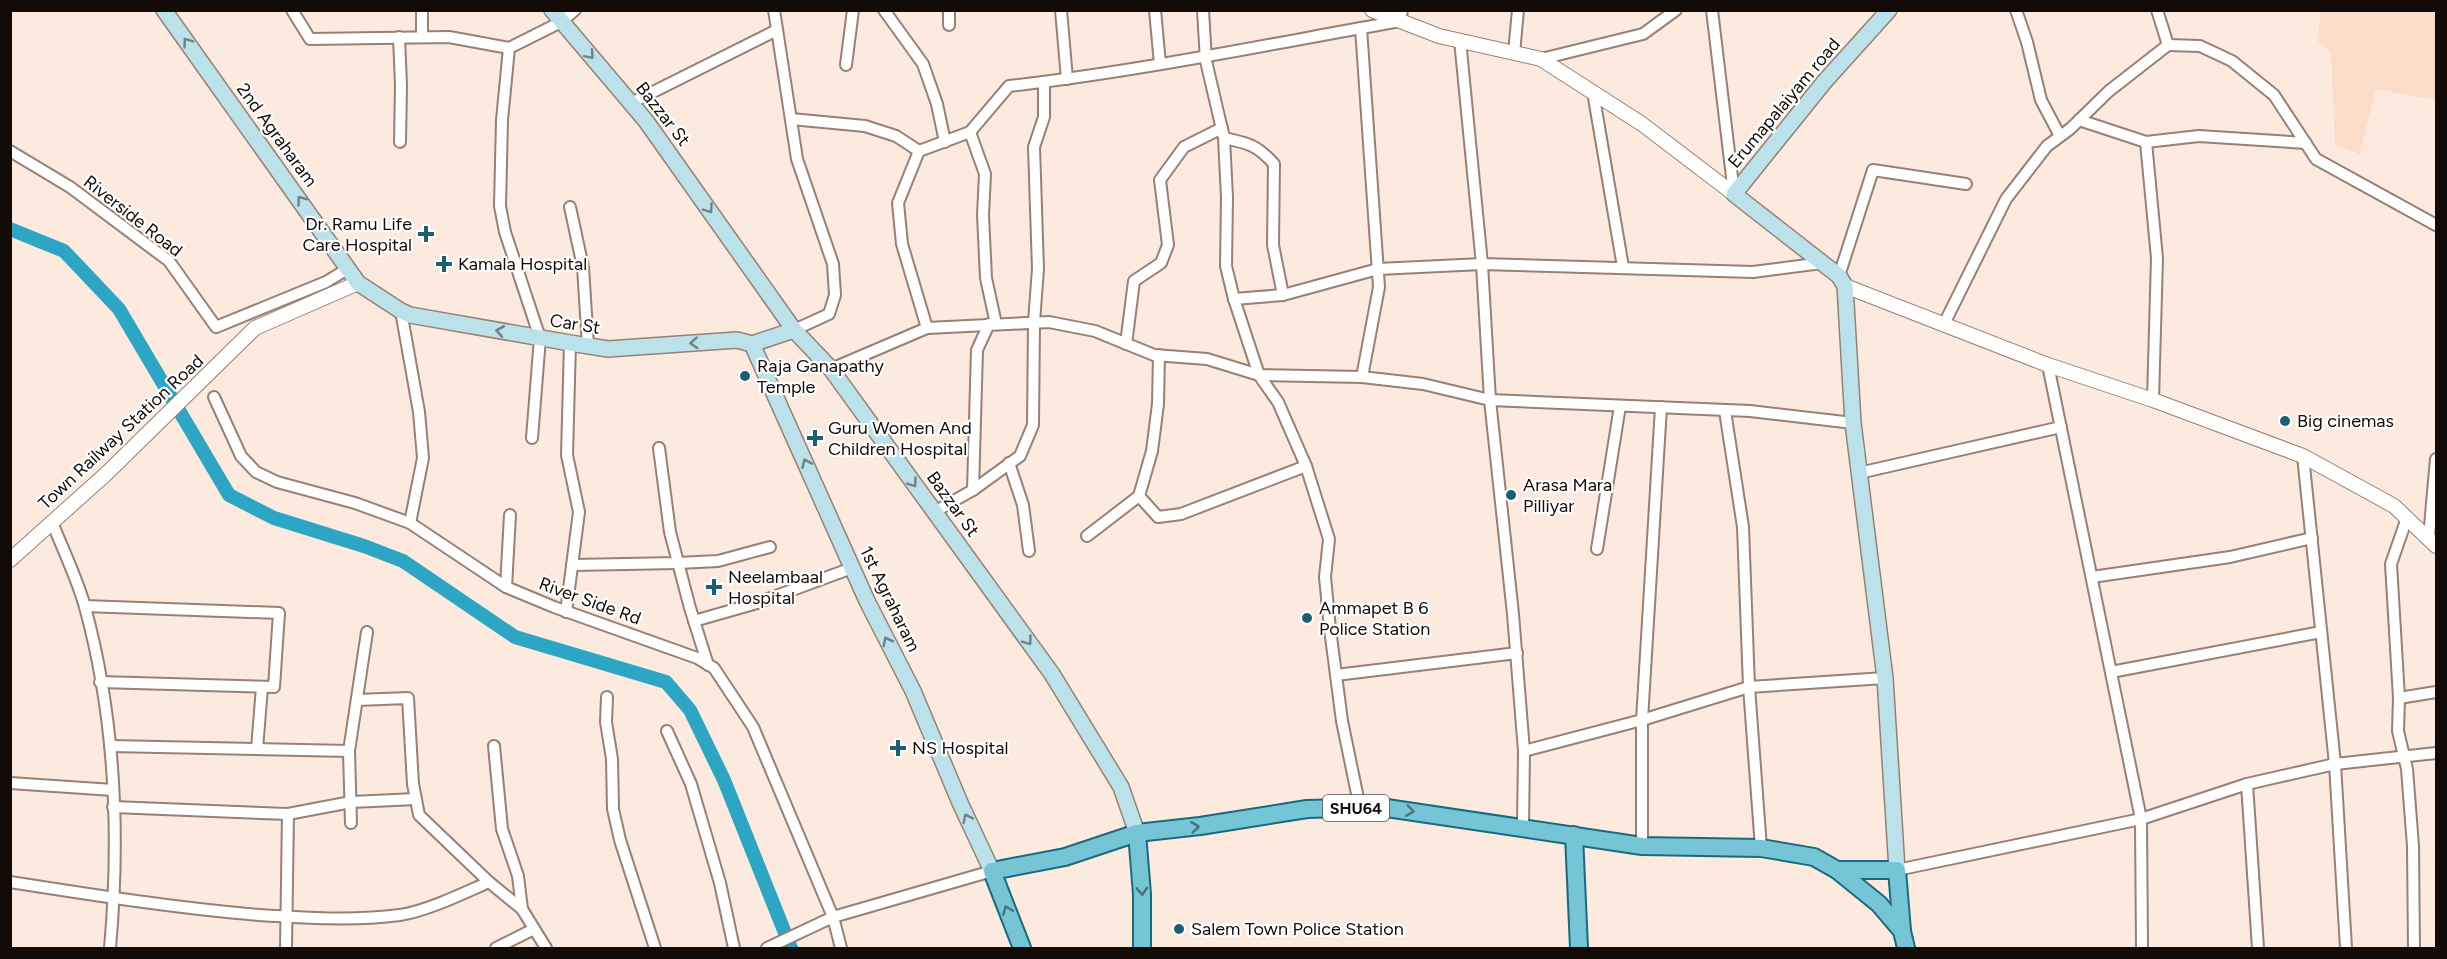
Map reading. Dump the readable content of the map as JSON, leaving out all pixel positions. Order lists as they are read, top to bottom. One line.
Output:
{"streets":{"main road":["Erumapalaiyam road","Bazzar St","2nd Agraharam","Car St","1st Agraharam","SHU64"],"street":["Riverside Road","Town Railway Station Road","River Side Rd"]},"crossings":[["Bazzar St","Car St"],["Bazzar St","SHU64"],["2nd Agraharam","Riverside Road"],["2nd Agraharam","Car St"],["2nd Agraharam","Town Railway Station Road"],["Car St","Town Railway Station Road"],["Car St","1st Agraharam"],["1st Agraharam","SHU64"]],"one_way":["Bazzar St","2nd Agraharam","Car St","1st Agraharam"],"places":{"health":["Dr. Ramu Life Care Hospital","Kamala Hospital","Guru Women And Children Hospital","Neelambaal Hospital","NS Hospital"],"other":["Raja Ganapathy Temple","Big cinemas","Arasa Mara Pilliyar","Ammapet B 6 Police Station","Salem Town Police Station"]}}
